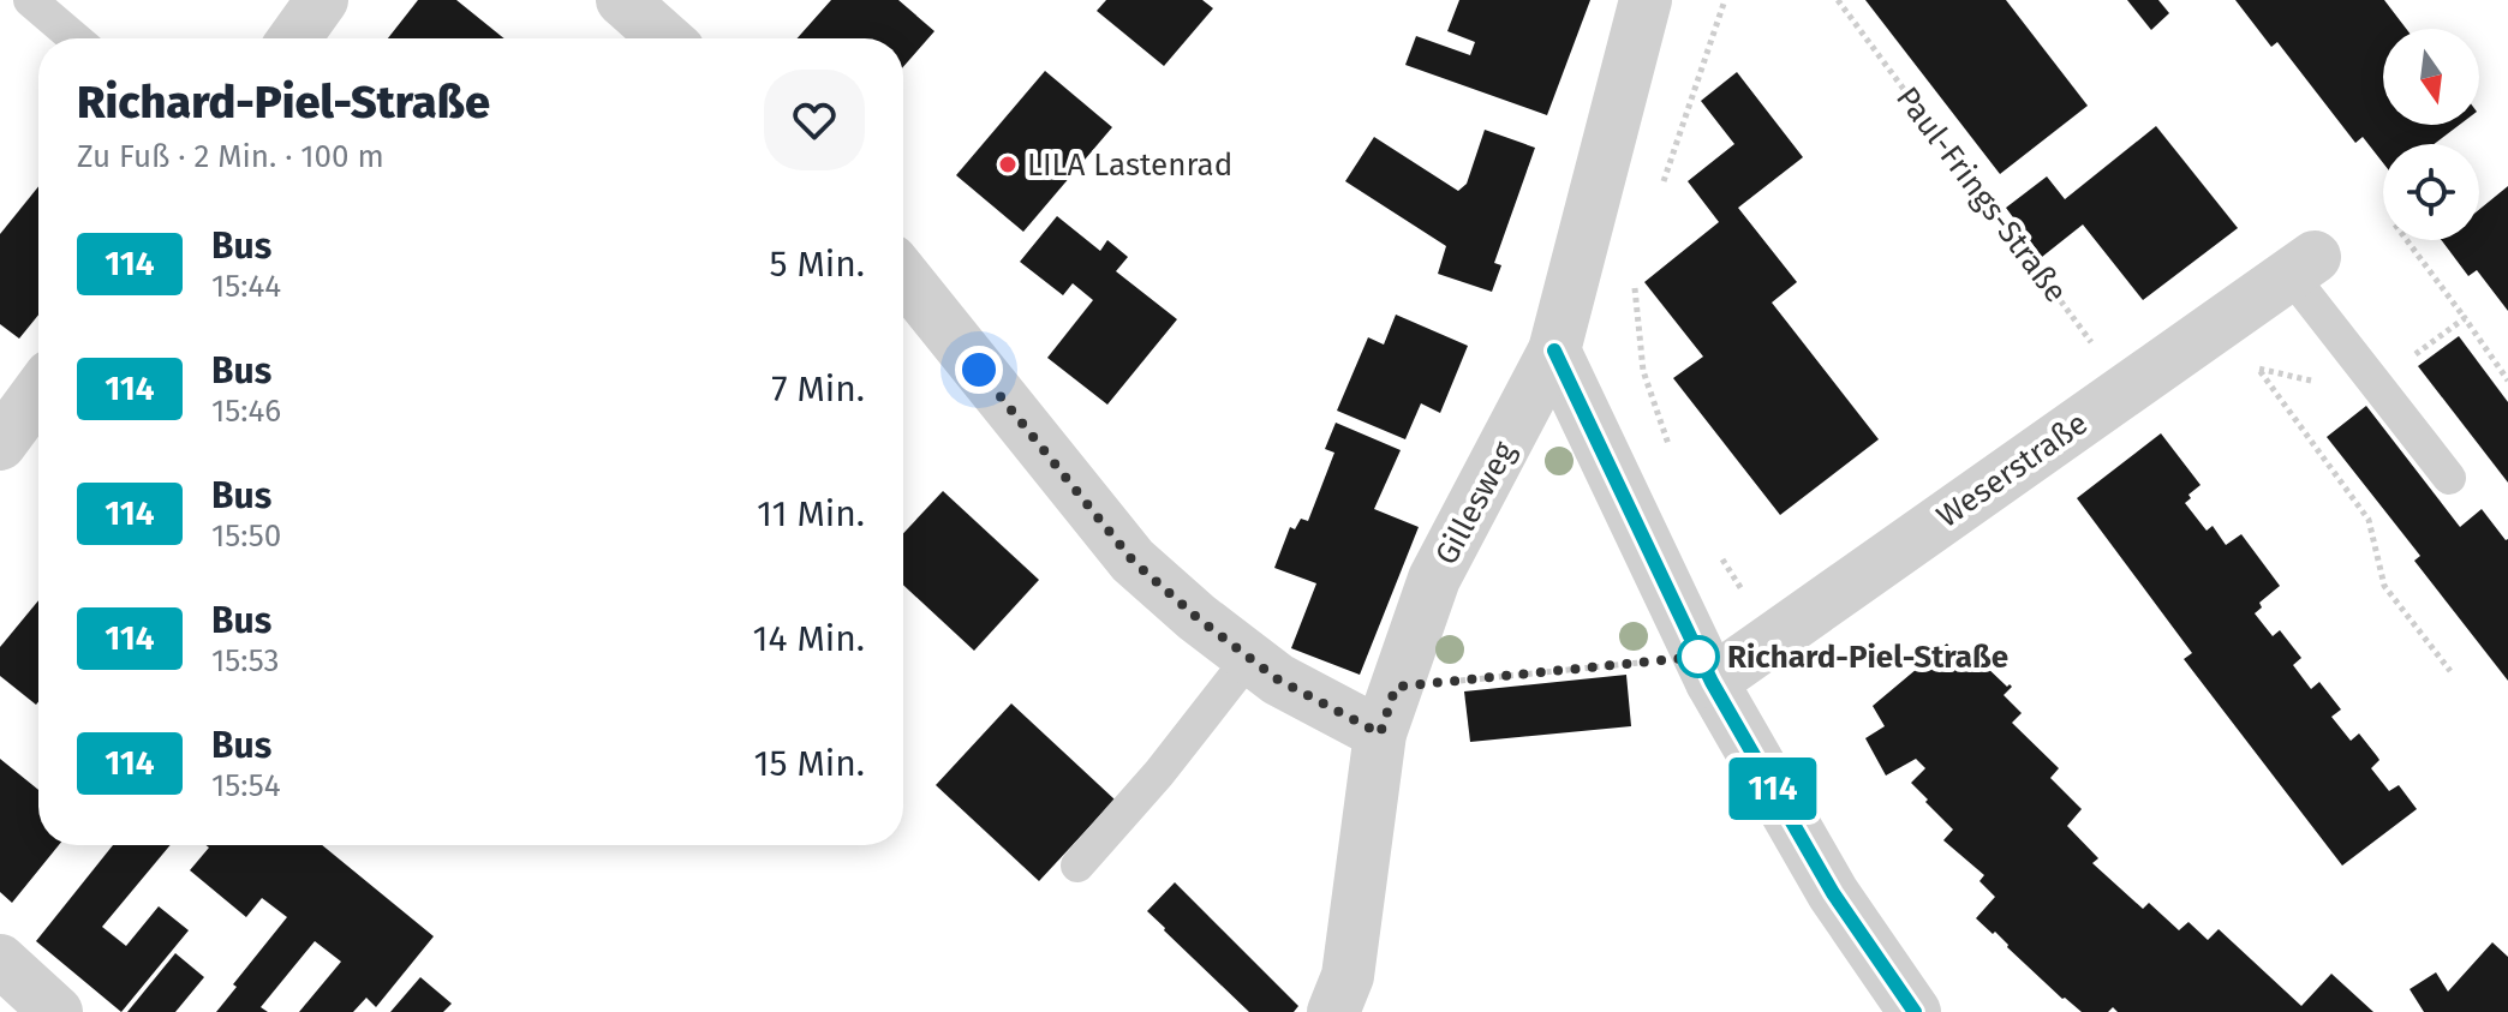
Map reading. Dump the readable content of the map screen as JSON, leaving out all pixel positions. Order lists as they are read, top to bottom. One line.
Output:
{"streets":{"street":["Weserstraße","Gillesweg"],"path":["Paul-Frings-Straße"]},"crossings":[["Paul-Frings-Straße","Weserstraße"]],"places":["LILA Lastenrad","Richard-Piel-Straße"],"lines":["bus line 114"],"north":"bottom","page":{"on_map":"114","heading":["Richard-Piel-Straße","Zu Fuß · 2 Min. · 100 m"],"list":[{"mark":"114","name":"Bus","note":"15:44","value":"5 Min."},{"mark":"114","name":"Bus","note":"15:46","value":"7 Min."},{"mark":"114","name":"Bus","note":"15:50","value":"11 Min."},{"mark":"114","name":"Bus","note":"15:53","value":"14 Min."},{"mark":"114","name":"Bus","note":"15:54","value":"15 Min."}]}}
